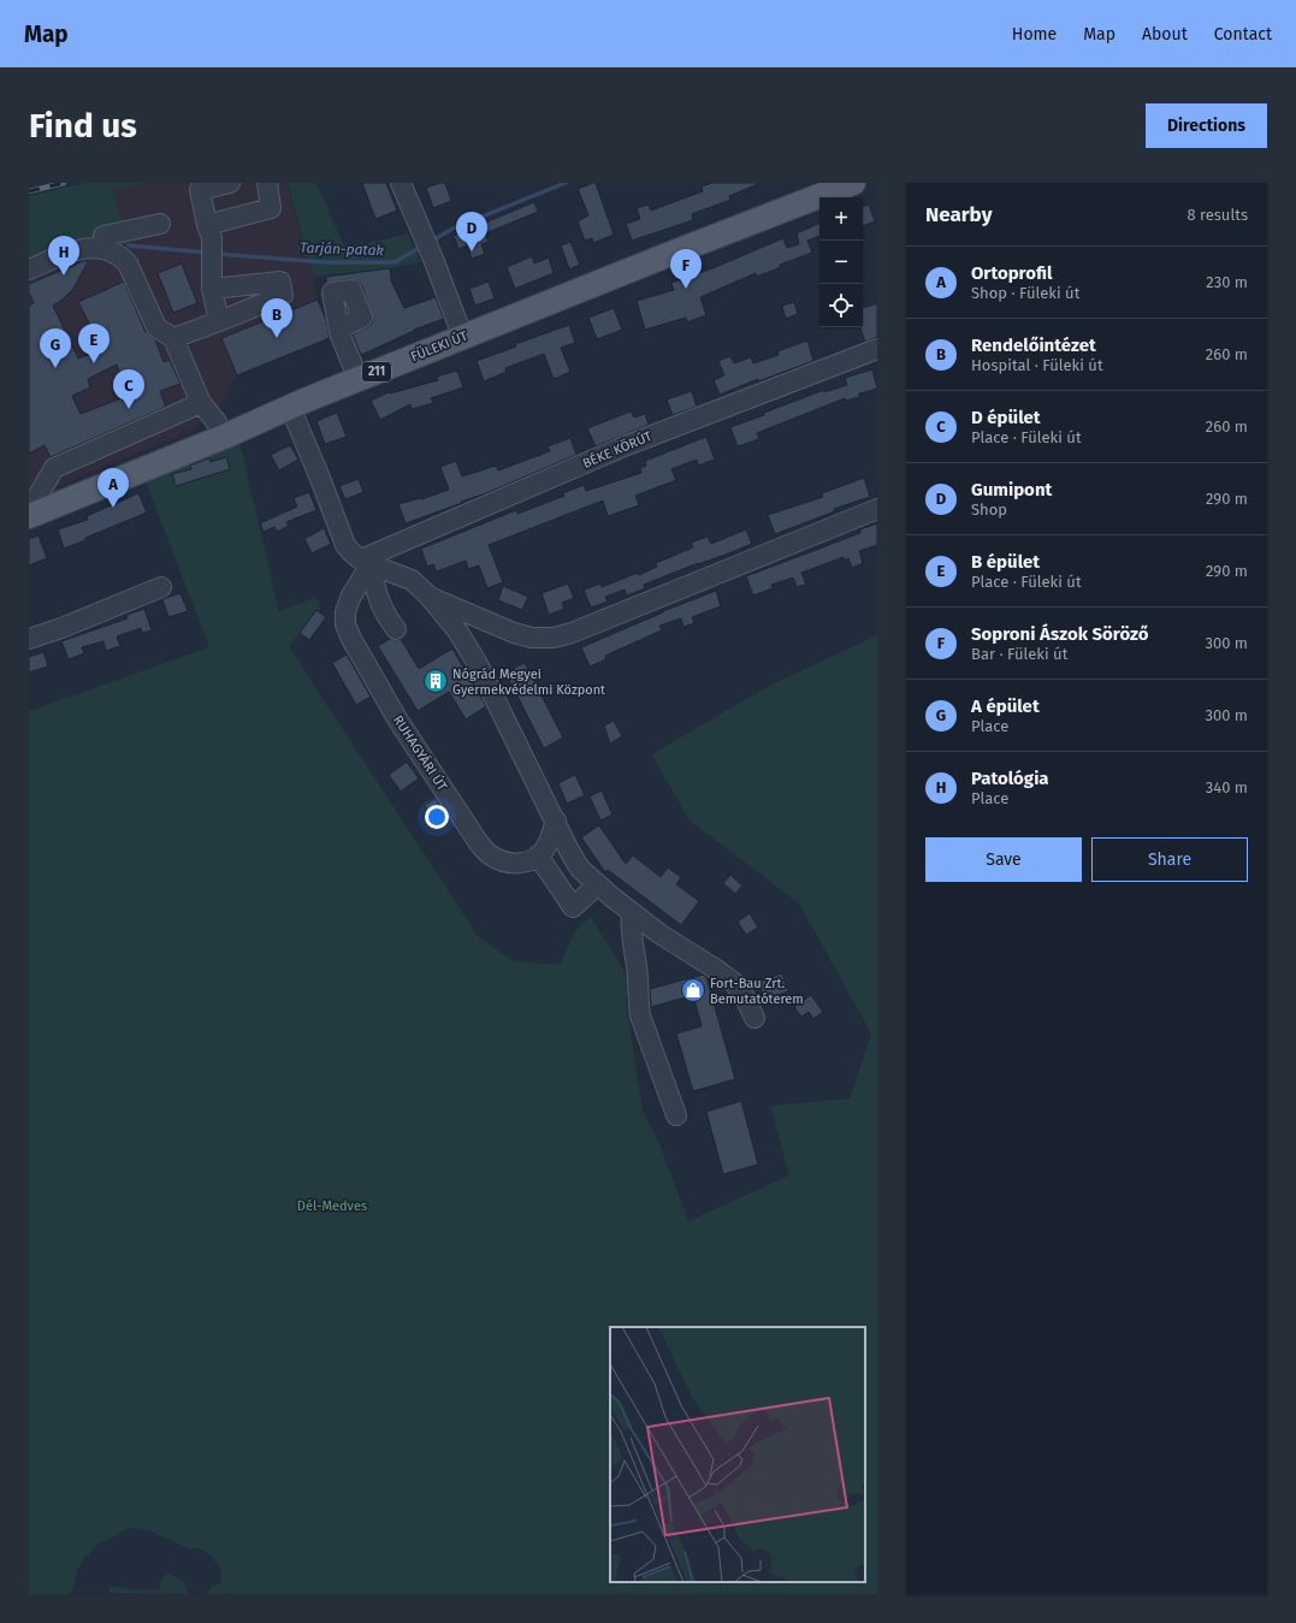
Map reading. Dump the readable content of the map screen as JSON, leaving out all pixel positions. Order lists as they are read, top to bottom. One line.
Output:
{"streets":{"main road":["FÜLEKI ÚT","211"],"street":["BÉKE KÖRÚT","RUHAGYÁRI ÚT"]},"crossings":[["BÉKE KÖRÚT","RUHAGYÁRI ÚT"]],"water":["Tarján-patak"],"parks":["Dél-Medves"],"places":{"building":["Nógrád Megyei Gyermekvédelmi Központ"],"shop":["Fort-Bau Zrt. Bemutatóterem"]},"page":{"header":"Map","nav":["Home","Map","About","Contact"],"buttons":["Directions",["Save","Share"]],"title":"Find us","heading":["Nearby","8 results"],"map_buttons":["+","−"],"pins":["D","H","F","B","E","G","C","A"],"list":[{"mark":"A","name":"Ortoprofil","note":"Shop · Füleki út","value":"230 m"},{"mark":"B","name":"Rendelőintézet","note":"Hospital · Füleki út","value":"260 m"},{"mark":"C","name":"D épület","note":"Place · Füleki út","value":"260 m"},{"mark":"D","name":"Gumipont","note":"Shop","value":"290 m"},{"mark":"E","name":"B épület","note":"Place · Füleki út","value":"290 m"},{"mark":"F","name":"Soproni Ászok Söröző","note":"Bar · Füleki út","value":"300 m"},{"mark":"G","name":"A épület","note":"Place","value":"300 m"},{"mark":"H","name":"Patológia","note":"Place","value":"340 m"}]}}
